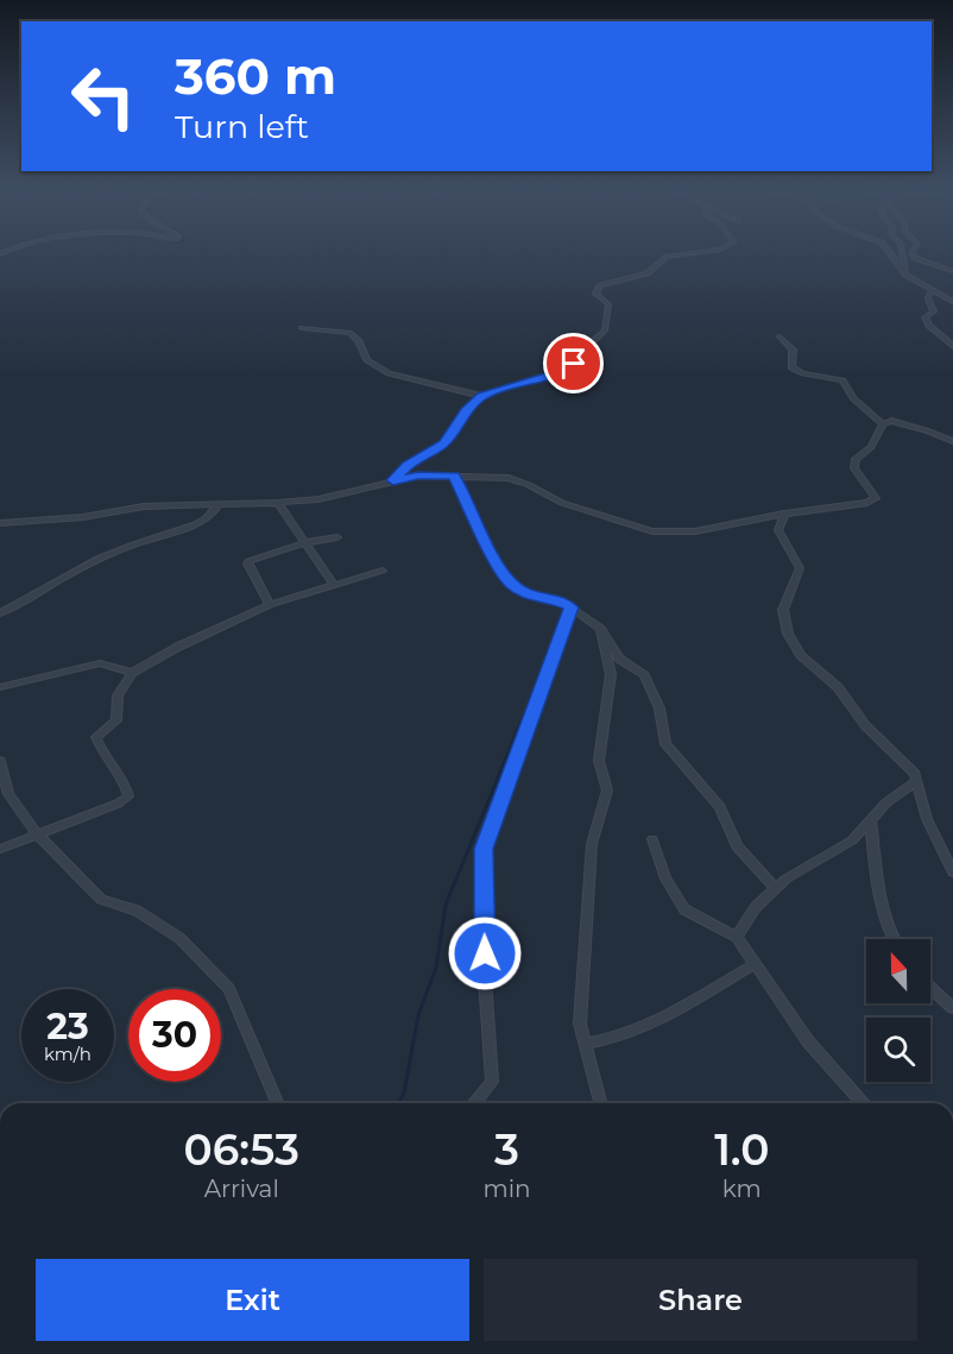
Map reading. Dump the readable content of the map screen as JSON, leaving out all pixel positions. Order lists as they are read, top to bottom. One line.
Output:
{"north":"top","page":{"turn":["360 m","Turn left"],"speed":"23 km/h","limit":"30","eta":["06:53","Arrival","3","min","1.0","km"],"buttons":["Exit","Share"]}}
